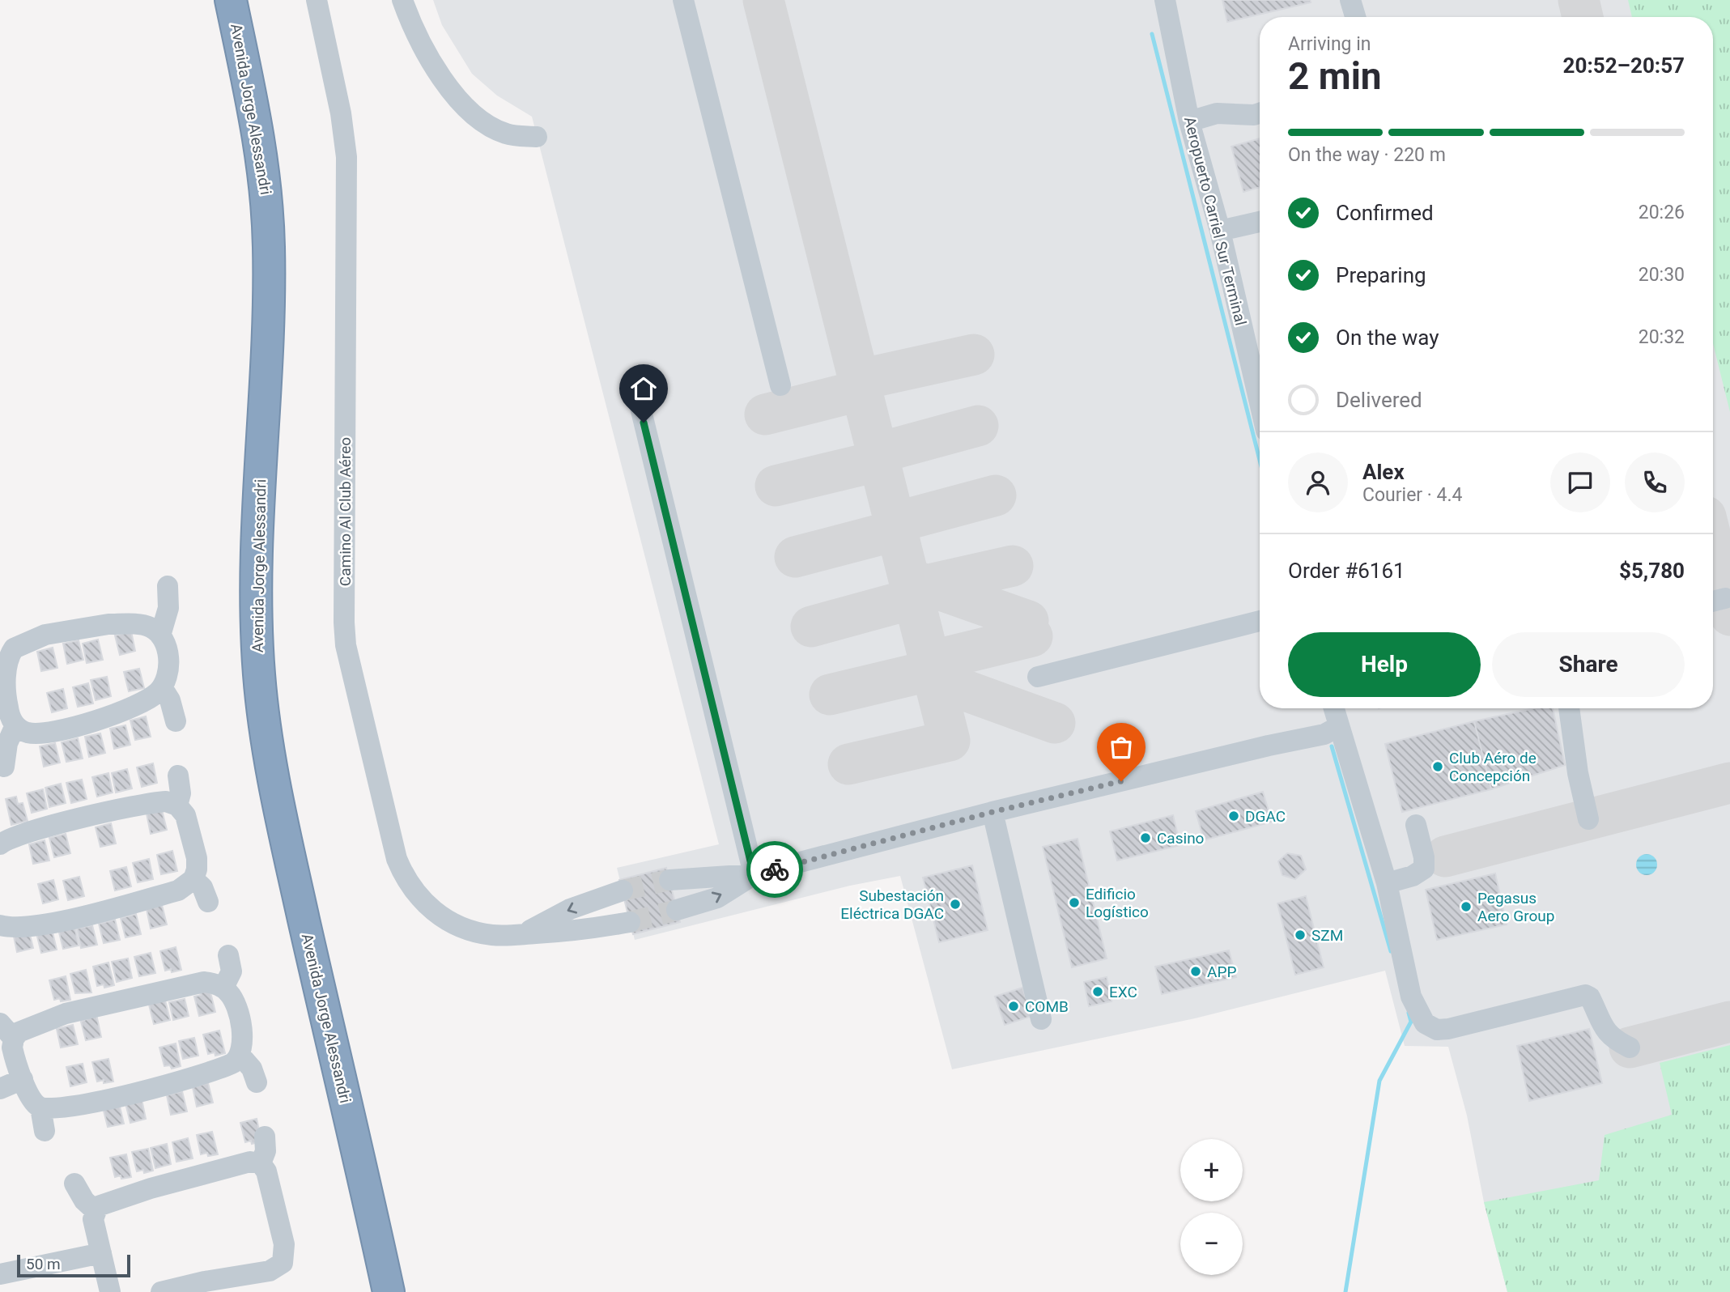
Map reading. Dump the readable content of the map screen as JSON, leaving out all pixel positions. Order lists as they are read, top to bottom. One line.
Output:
{"streets":{"highway":["Avenida Jorge Alessandri"],"street":["Aeropuerto Carriel Sur Terminal","Camino Al Club Aéreo"]},"places":["Club Aéro de Concepción","DGAC","Casino","Edificio Logístico","Subestación Eléctrica DGAC","Pegasus Aero Group","SZM","APP","EXC","COMB"],"scale_bar":"50 m","page":{"heading":["2 min","Arriving in","20:52–20:57"],"panel":["Alex","Courier · 4.4","Order #6161","$5,780"],"bar":"On the way · 220 m","list":[["Confirmed","20:26"],["Preparing","20:30"],["On the way","20:32"],"Delivered"],"buttons":["Help","Share"],"map_buttons":["+","−"],"scale":"50 m"}}
